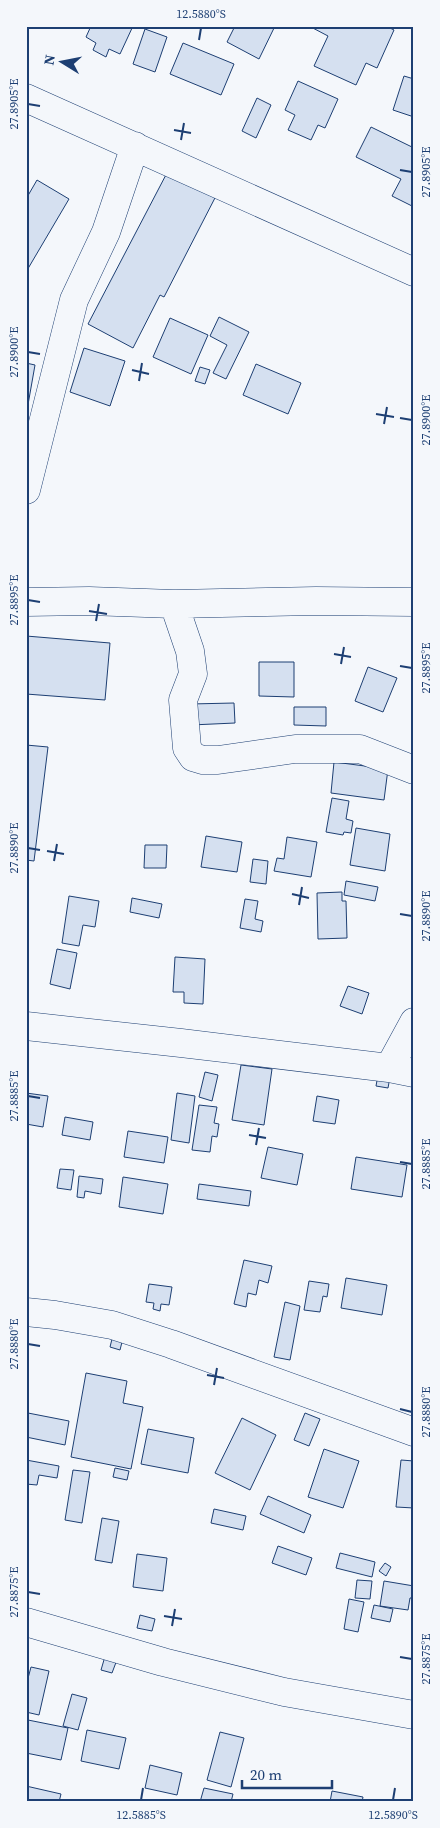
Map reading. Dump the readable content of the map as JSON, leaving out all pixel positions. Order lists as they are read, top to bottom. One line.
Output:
{"scale_bar":"20 m","north":"left","coordinates":["12.5880°S","27.8905°E","27.8900°E","27.8895°E","27.8890°E","27.8885°E","27.8880°E","27.8875°E","12.5885°S","12.5890°S"]}
